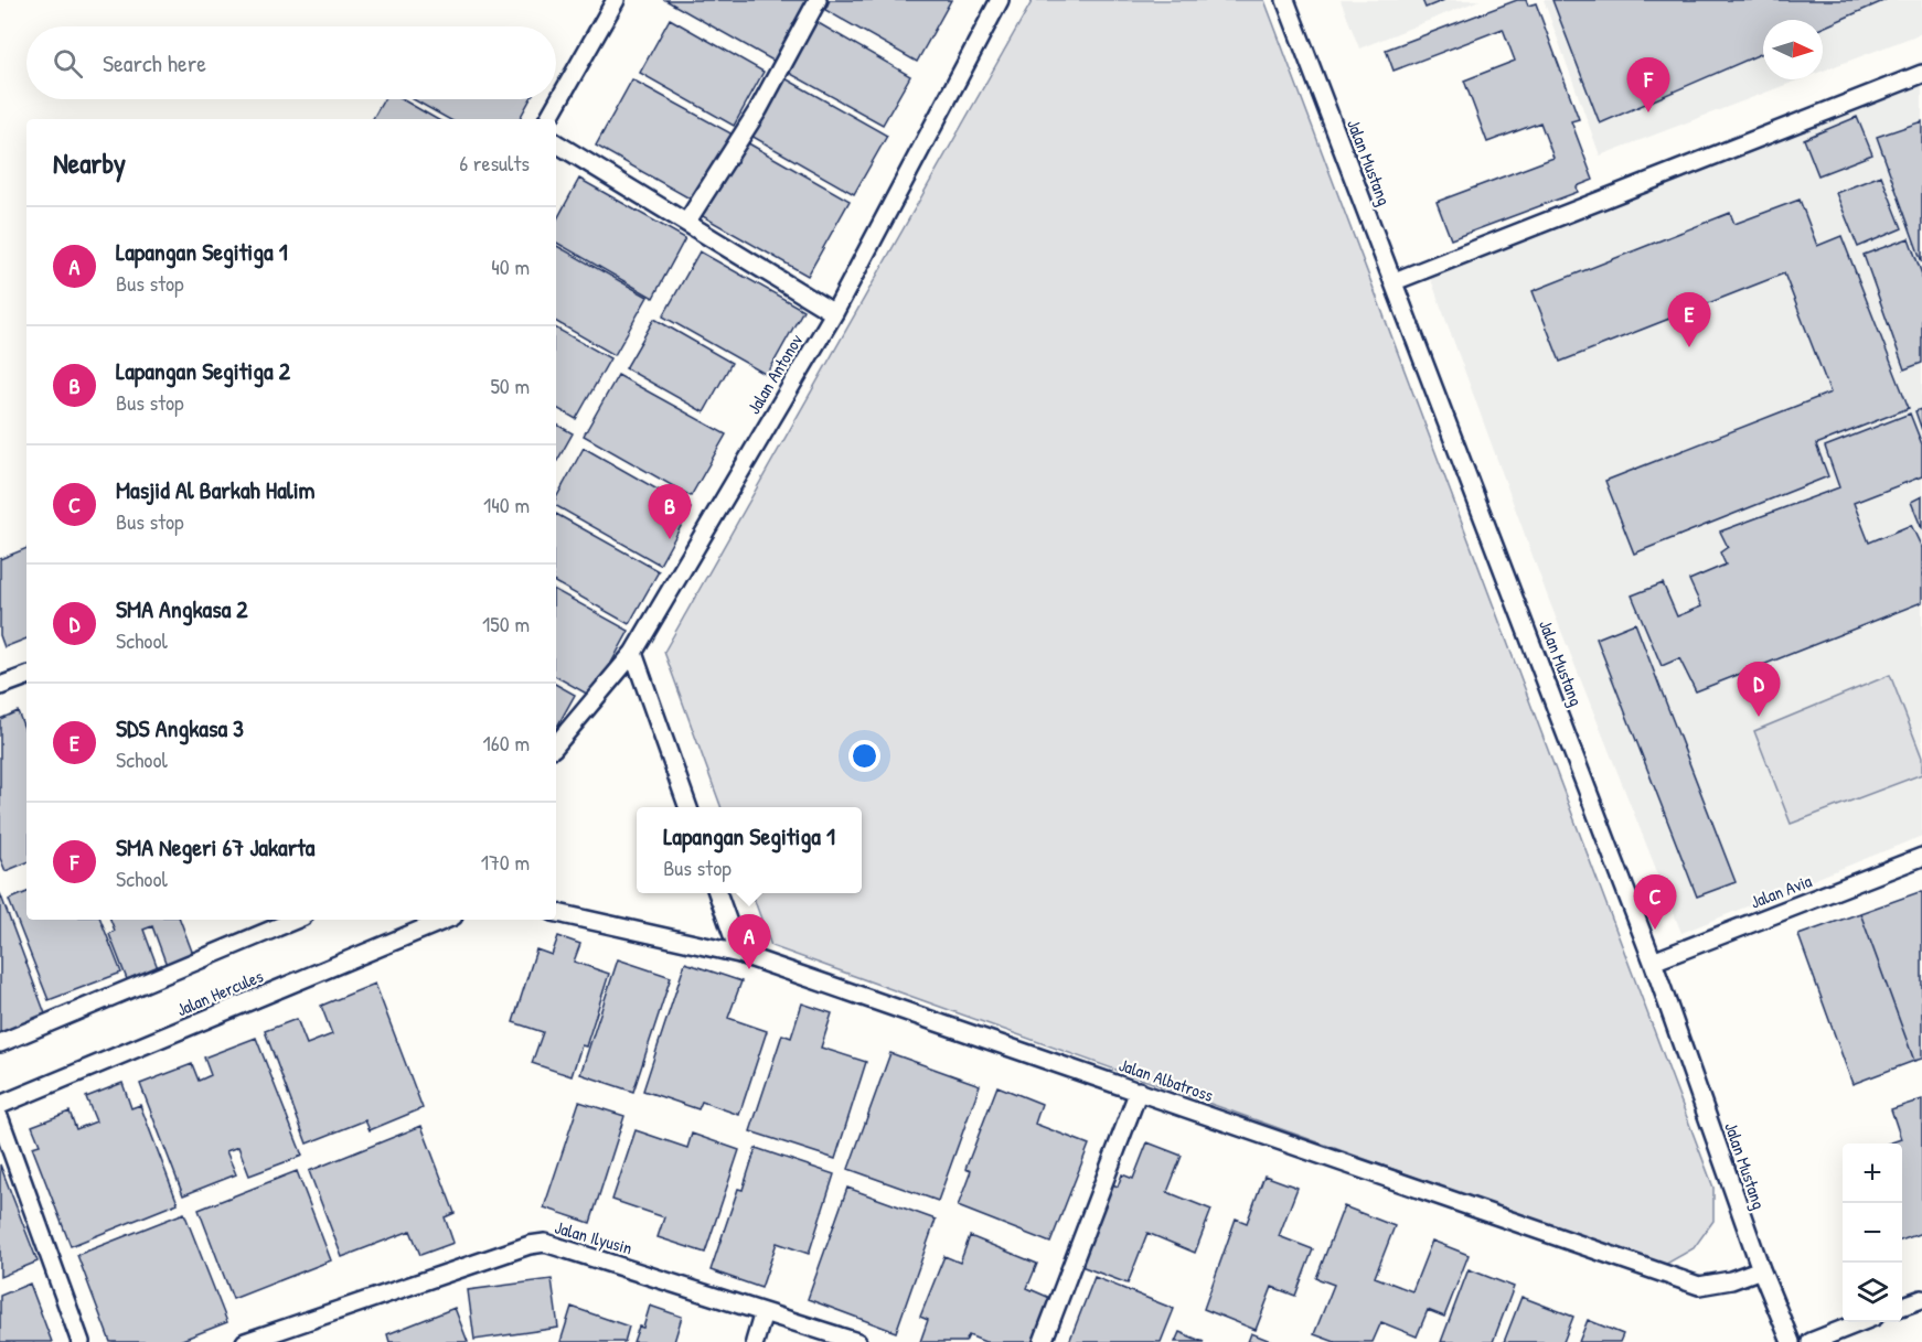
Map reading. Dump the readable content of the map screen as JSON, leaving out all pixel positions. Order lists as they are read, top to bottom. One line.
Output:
{"streets":{"lane":["Jalan Mustang","Jalan Antonov","Jalan Avia","Jalan Hercules","Jalan Albatross","Jalan Ilyusin"]},"crossings":[["Jalan Mustang","Jalan Avia"],["Jalan Mustang","Jalan Albatross"]],"north":"right","page":{"search":"Search here","pins":["F","E","B","D","C","A"],"heading":["Nearby","6 results"],"list":[{"mark":"A","name":"Lapangan Segitiga 1","note":"Bus stop","value":"40 m"},{"mark":"B","name":"Lapangan Segitiga 2","note":"Bus stop","value":"50 m"},{"mark":"C","name":"Masjid Al Barkah Halim","note":"Bus stop","value":"140 m"},{"mark":"D","name":"SMA Angkasa 2","note":"School","value":"150 m"},{"mark":"E","name":"SDS Angkasa 3","note":"School","value":"160 m"},{"mark":"F","name":"SMA Negeri 67 Jakarta","note":"School","value":"170 m"}],"popup":["Lapangan Segitiga 1","Bus stop"],"map_buttons":["+","−"]}}
